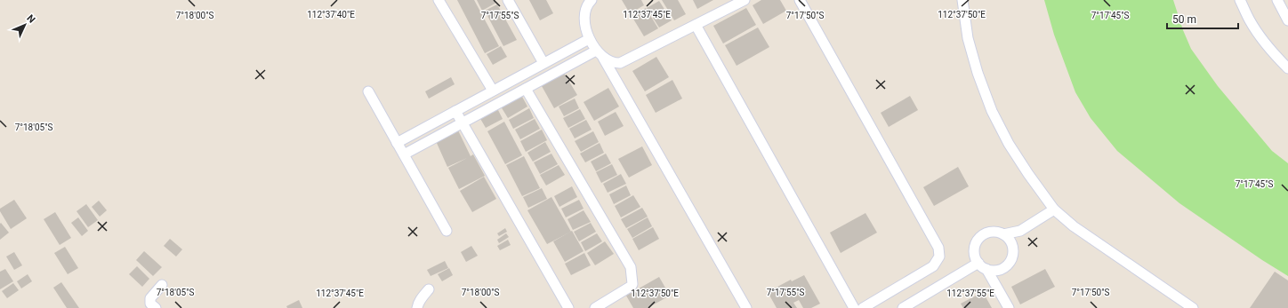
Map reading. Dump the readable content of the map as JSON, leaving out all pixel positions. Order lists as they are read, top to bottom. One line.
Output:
{"scale_bar":"50 m","north":"top right","coordinates":["112°37'40\"E","112°37'45\"E","112°37'50\"E","7°18'00\"S","7°17'55\"S","7°17'50\"S","7°17'45\"S","7°18'05\"S","112°37'55\"E"]}
